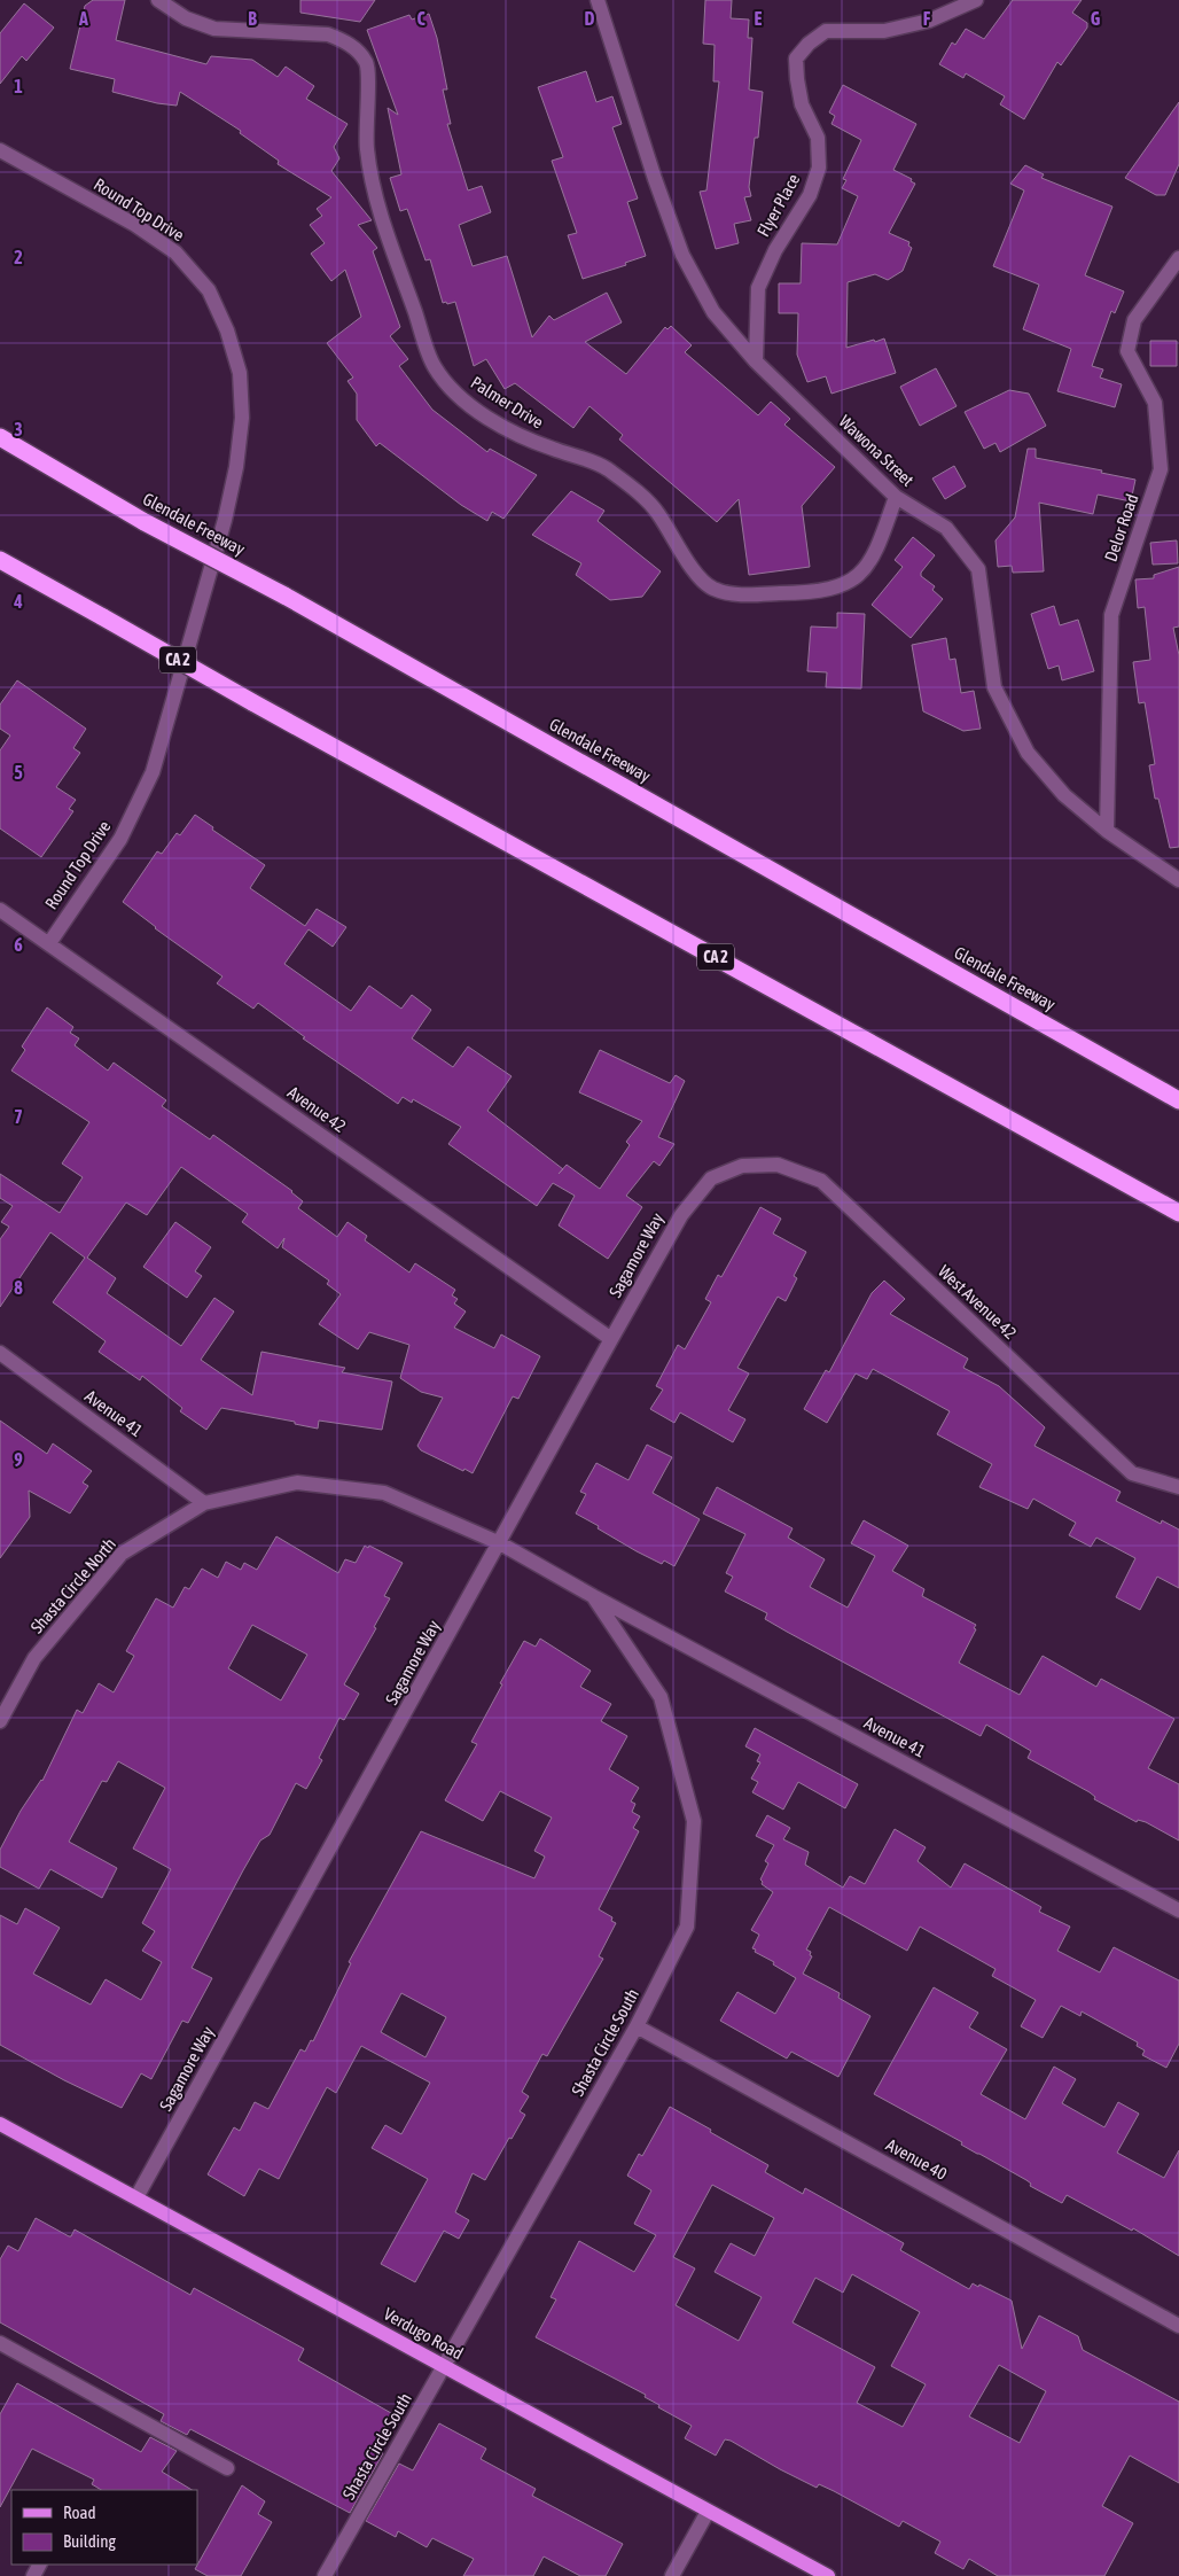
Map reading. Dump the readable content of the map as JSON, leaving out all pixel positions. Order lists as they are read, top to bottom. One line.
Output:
{"streets":{"highway":["Glendale Freeway","CA 2"],"main road":["Verdugo Road"],"street":["Flyer Place","Round Top Drive","Palmer Drive","Wawona Street","Delor Road","Avenue 42","Sagamore Way","West Avenue 42","Avenue 41","Shasta Circle North","Shasta Circle South","Avenue 40"]},"crossings":[["Flyer Place","Wawona Street"],["Round Top Drive","Avenue 42"],["Palmer Drive","Wawona Street"],["Wawona Street","Delor Road"],["Avenue 42","Sagamore Way"],["Sagamore Way","West Avenue 42"],["Sagamore Way","Shasta Circle North"],["Sagamore Way","Shasta Circle South"],["Sagamore Way","Verdugo Road"],["Avenue 41","Shasta Circle North"],["Avenue 41","Shasta Circle South"],["Shasta Circle North","Shasta Circle South"],["Shasta Circle South","Avenue 40"],["Shasta Circle South","Verdugo Road"]],"legend":["Road","Building"],"grid":{"columns":["A","B","C","D","E","F","G"],"rows":["1","2","3","4","5","6","7","8","9"]}}
